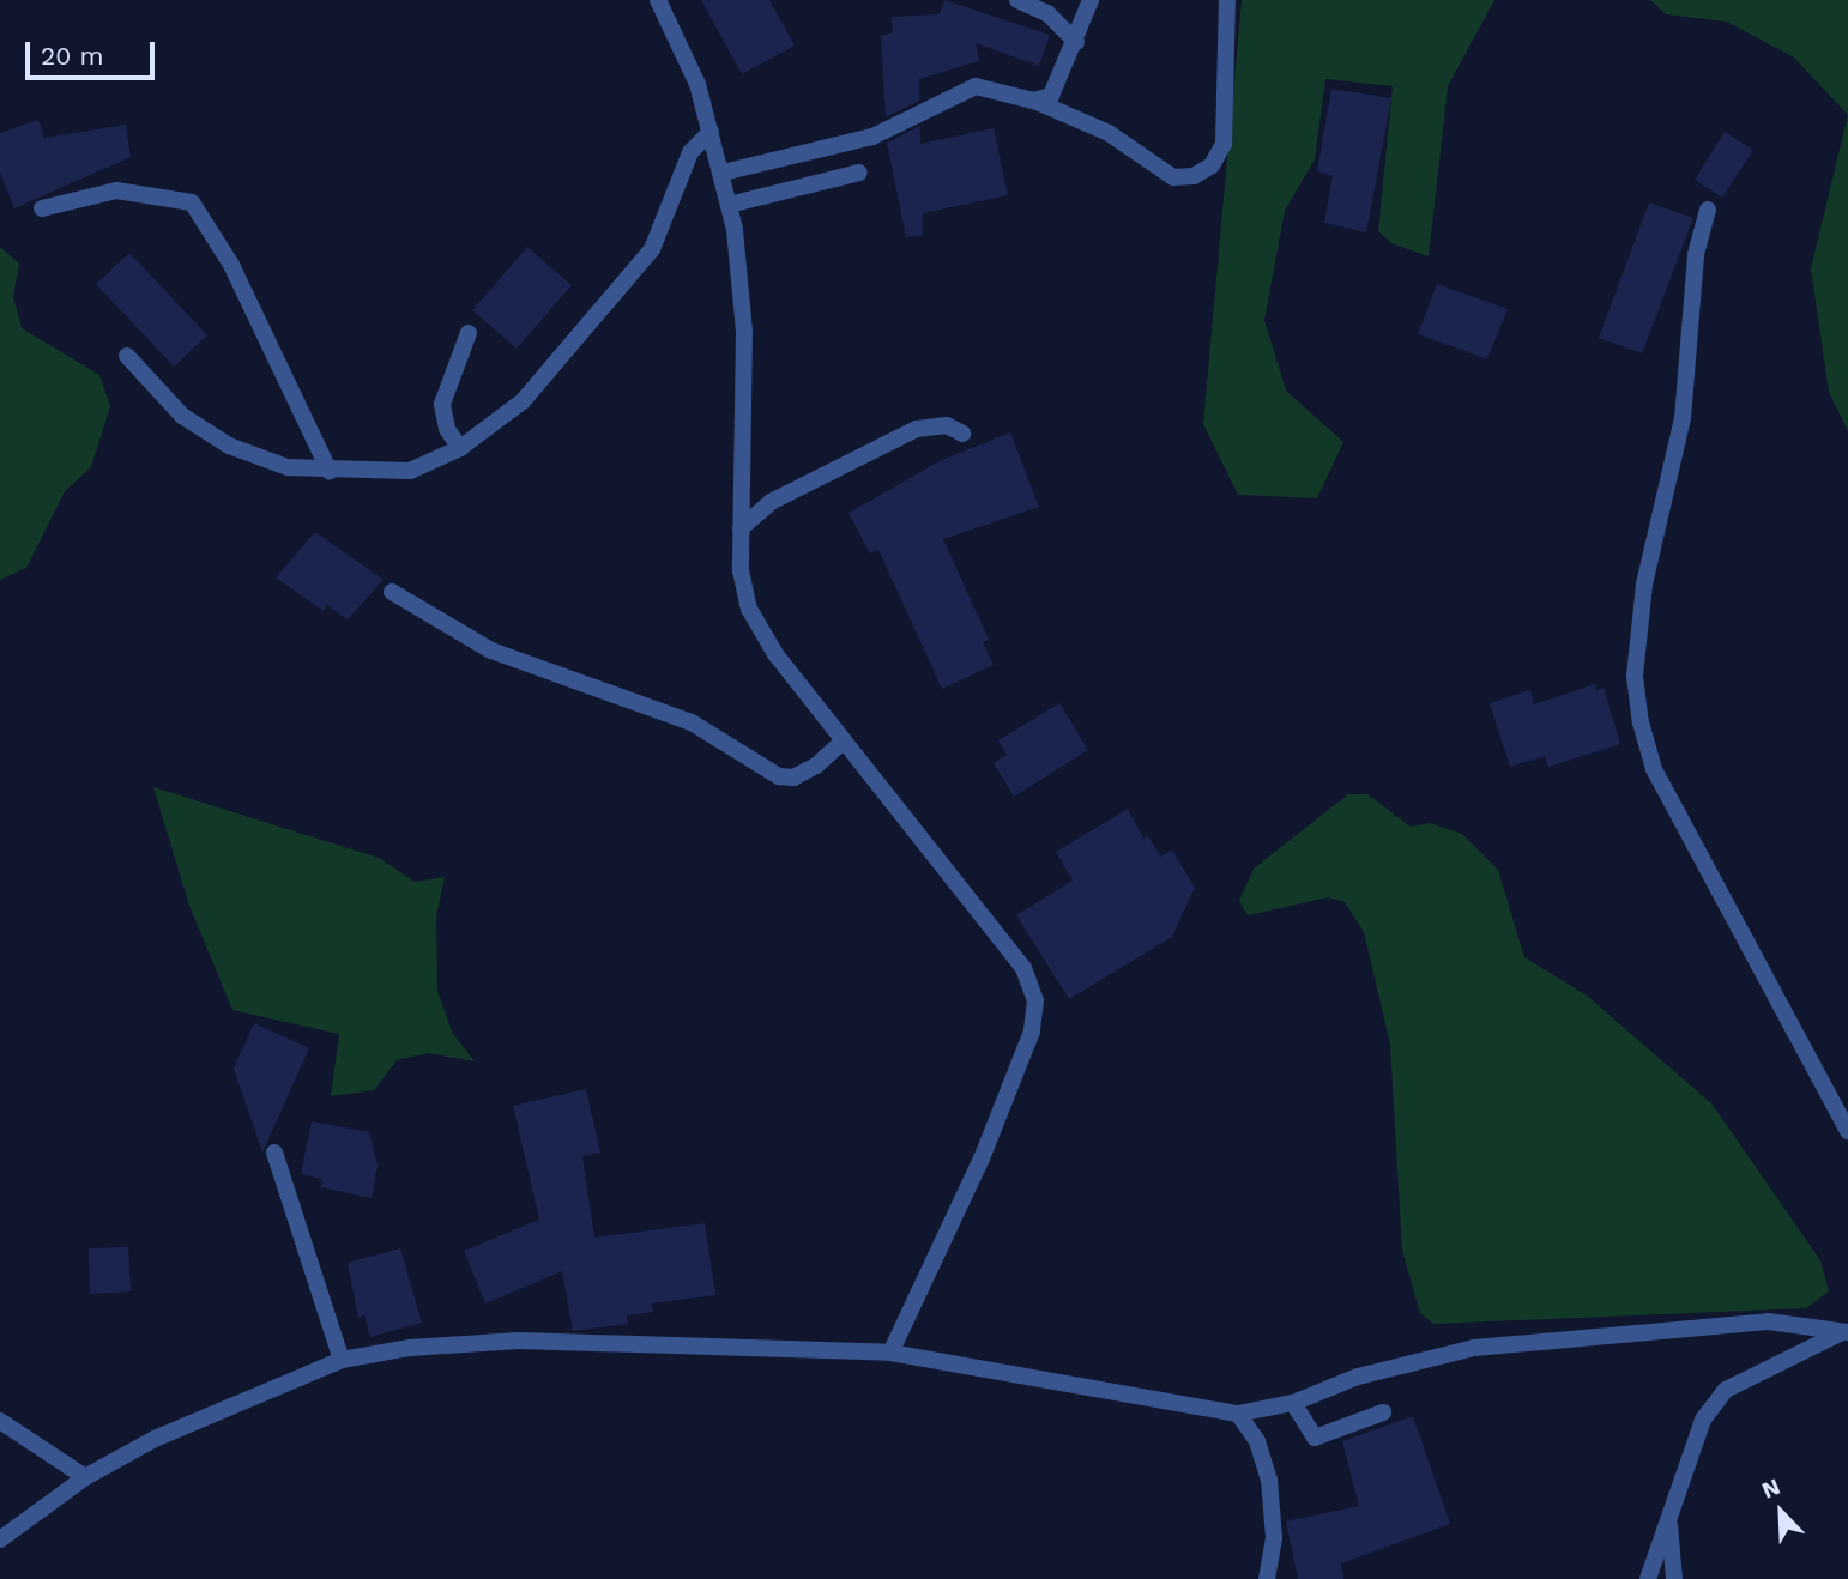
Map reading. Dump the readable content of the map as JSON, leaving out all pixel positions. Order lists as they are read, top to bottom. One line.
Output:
{"scale_bar":"20 m","north":"top left"}
